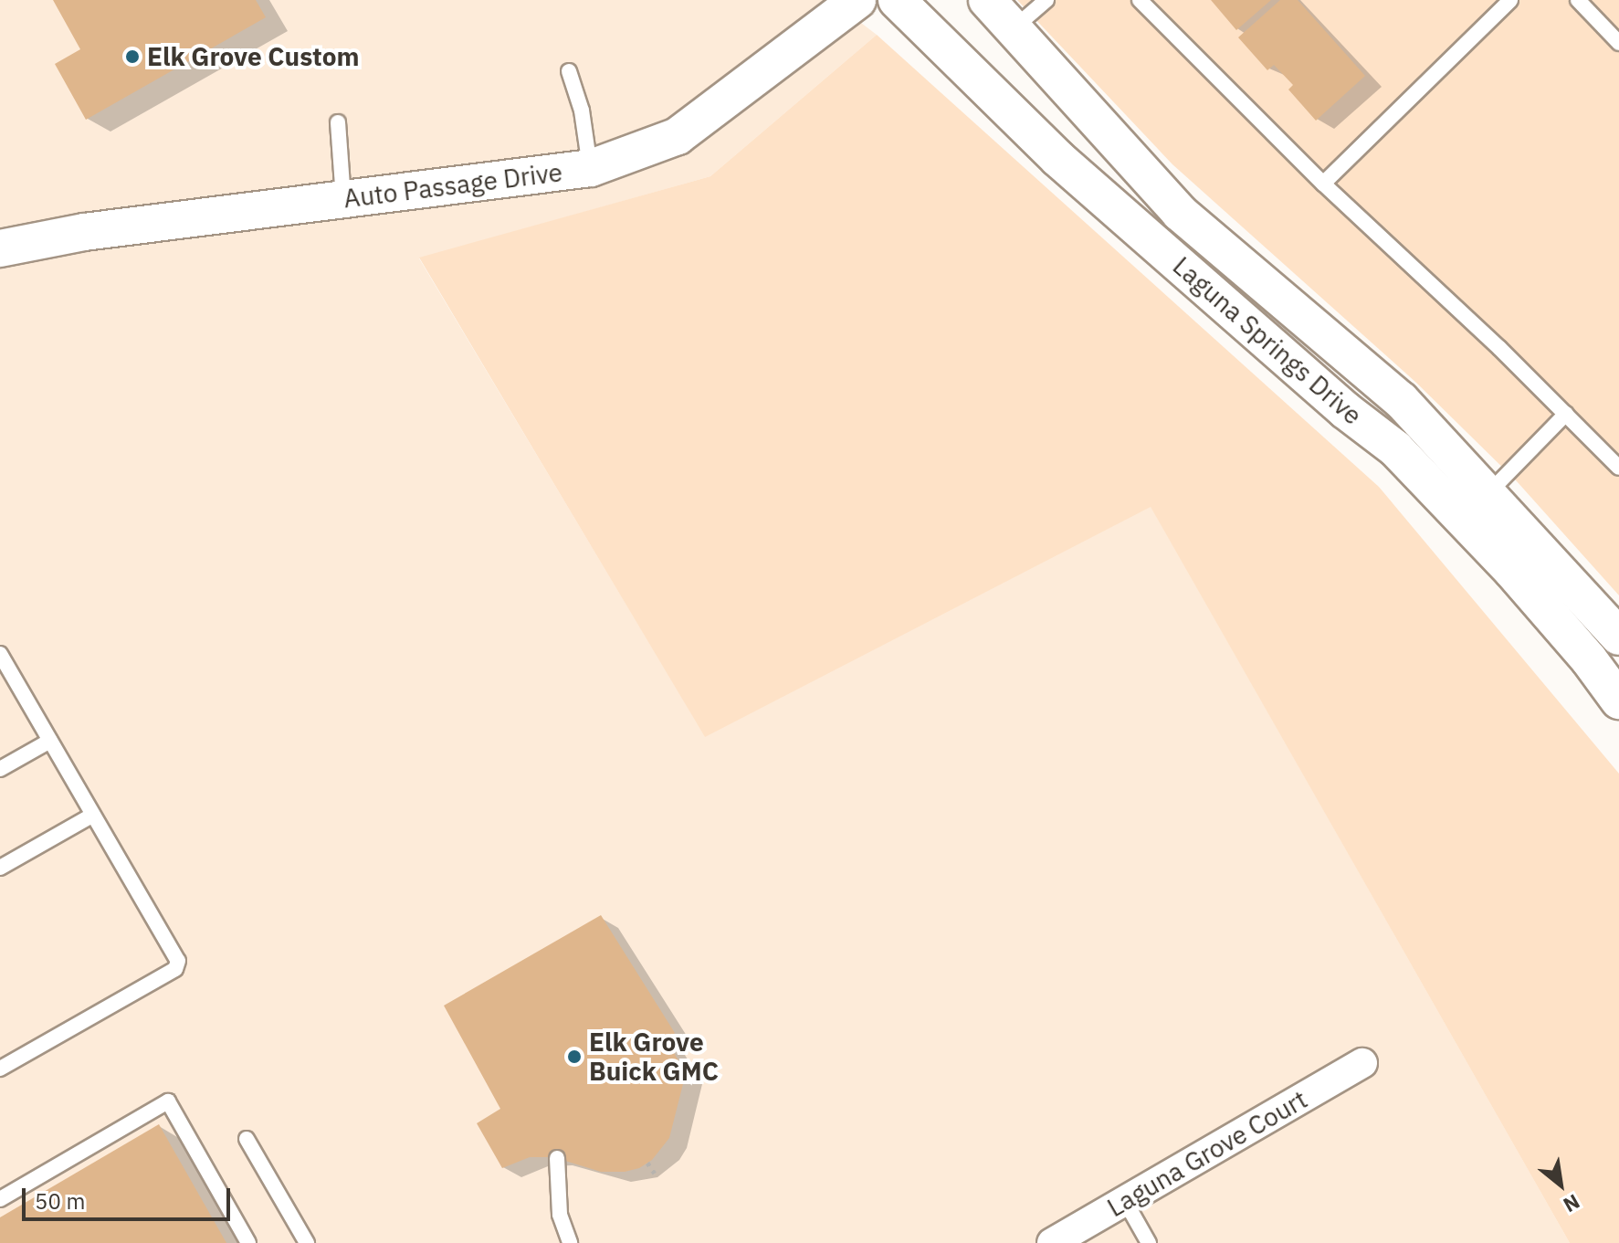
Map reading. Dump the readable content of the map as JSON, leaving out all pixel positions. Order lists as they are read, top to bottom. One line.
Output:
{"streets":{"street":["Auto Passage Drive","Laguna Springs Drive","Laguna Grove Court"]},"places":["Elk Grove Custom","Elk Grove Buick GMC"],"scale_bar":"50 m","north":"bottom right"}
